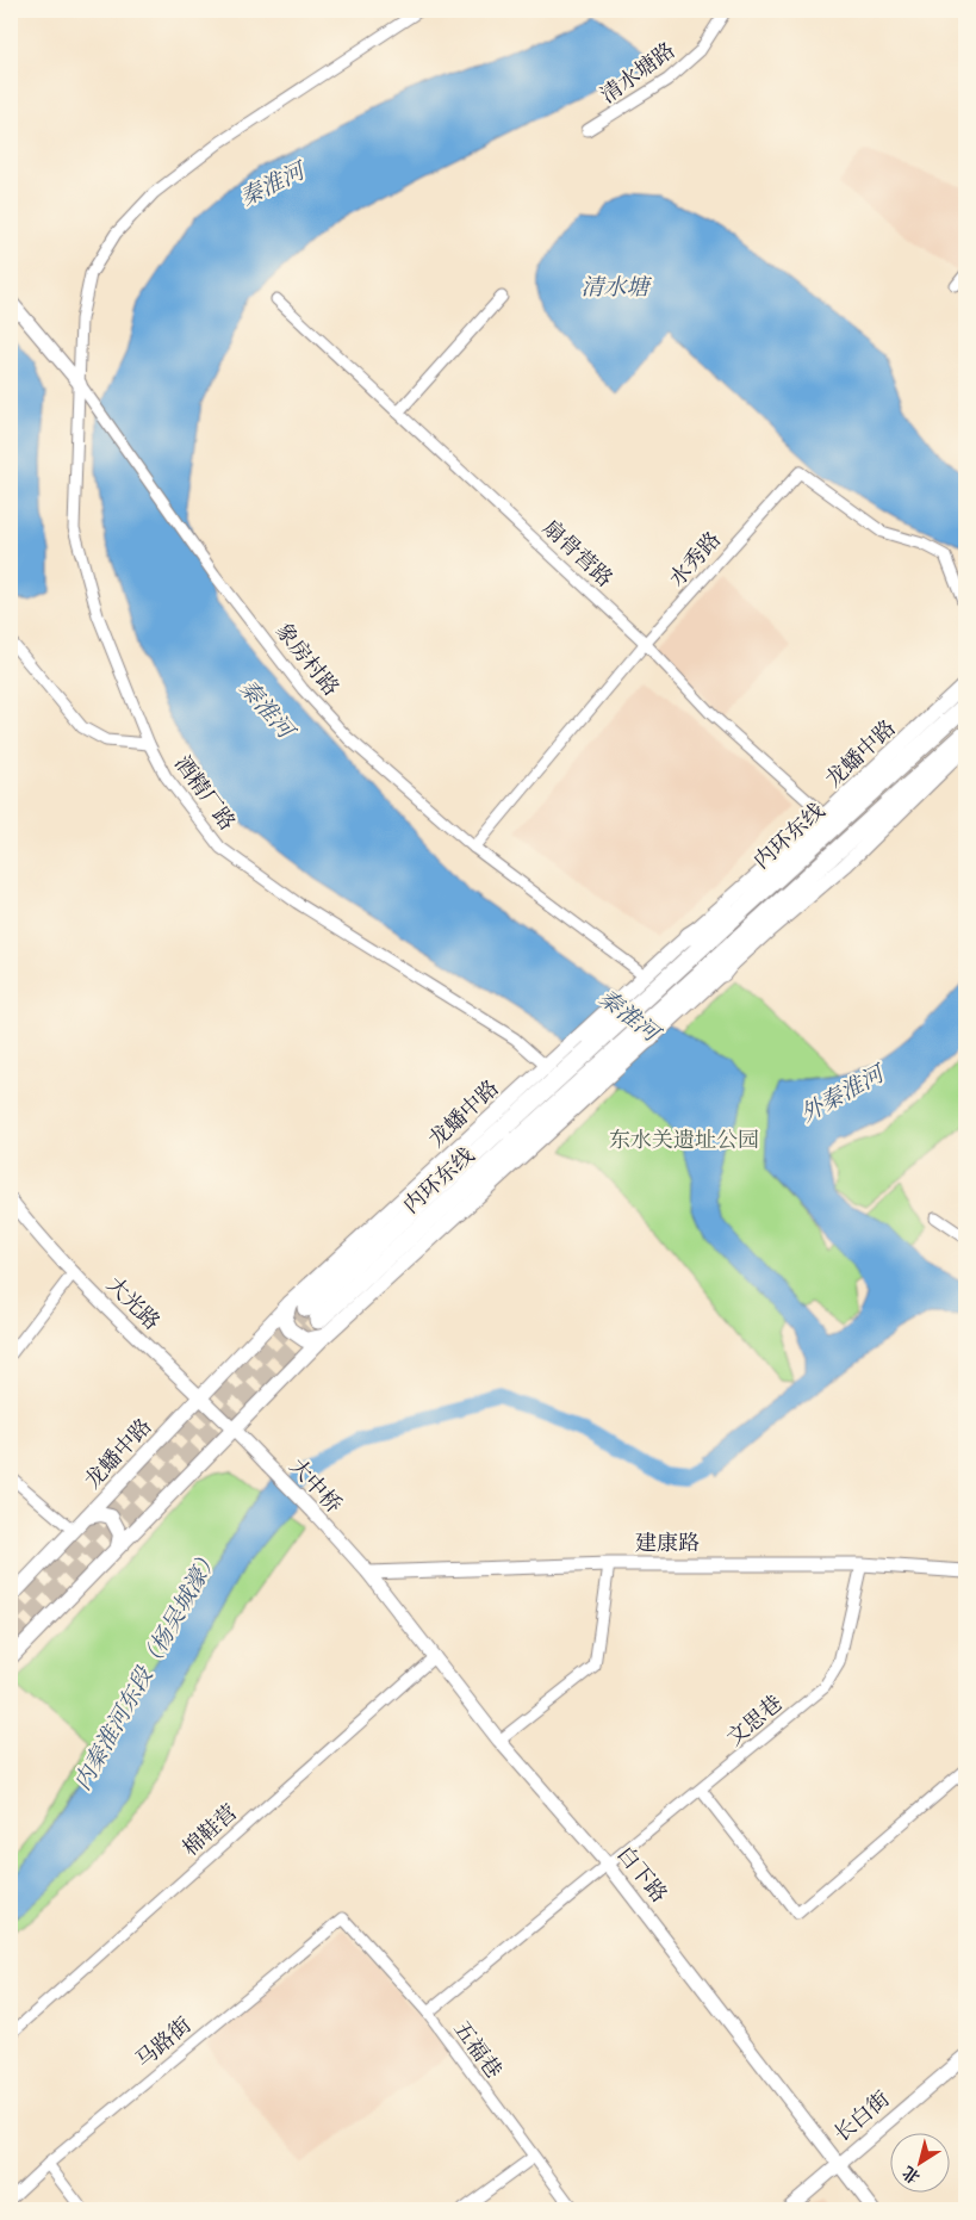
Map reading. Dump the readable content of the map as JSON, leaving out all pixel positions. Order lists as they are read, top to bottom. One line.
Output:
{"streets":{"highway":["内环东线"],"main road":["象房村路","龙蟠中路","大光路","大中桥","建康路","白下路","长白街"],"street":["清水塘路","扇骨营路","水秀路","酒精厂路","文思巷","棉鞋营","马路街","五福巷"]},"crossings":[["扇骨营路","水秀路"],["扇骨营路","龙蟠中路"],["水秀路","象房村路"],["象房村路","龙蟠中路"],["象房村路","酒精厂路"],["龙蟠中路","酒精厂路"],["龙蟠中路","内环东线"],["龙蟠中路","大光路"],["龙蟠中路","大中桥"],["大光路","大中桥"],["大中桥","建康路"],["大中桥","白下路"],["建康路","文思巷"],["建康路","白下路"],["文思巷","白下路"],["文思巷","五福巷"],["棉鞋营","白下路"],["白下路","长白街"],["马路街","五福巷"]],"water":["秦淮河","清水塘","外秦淮河","内秦淮河东段（杨吴城濠）"],"parks":["东水关遗址公园"],"north":"bottom left"}
